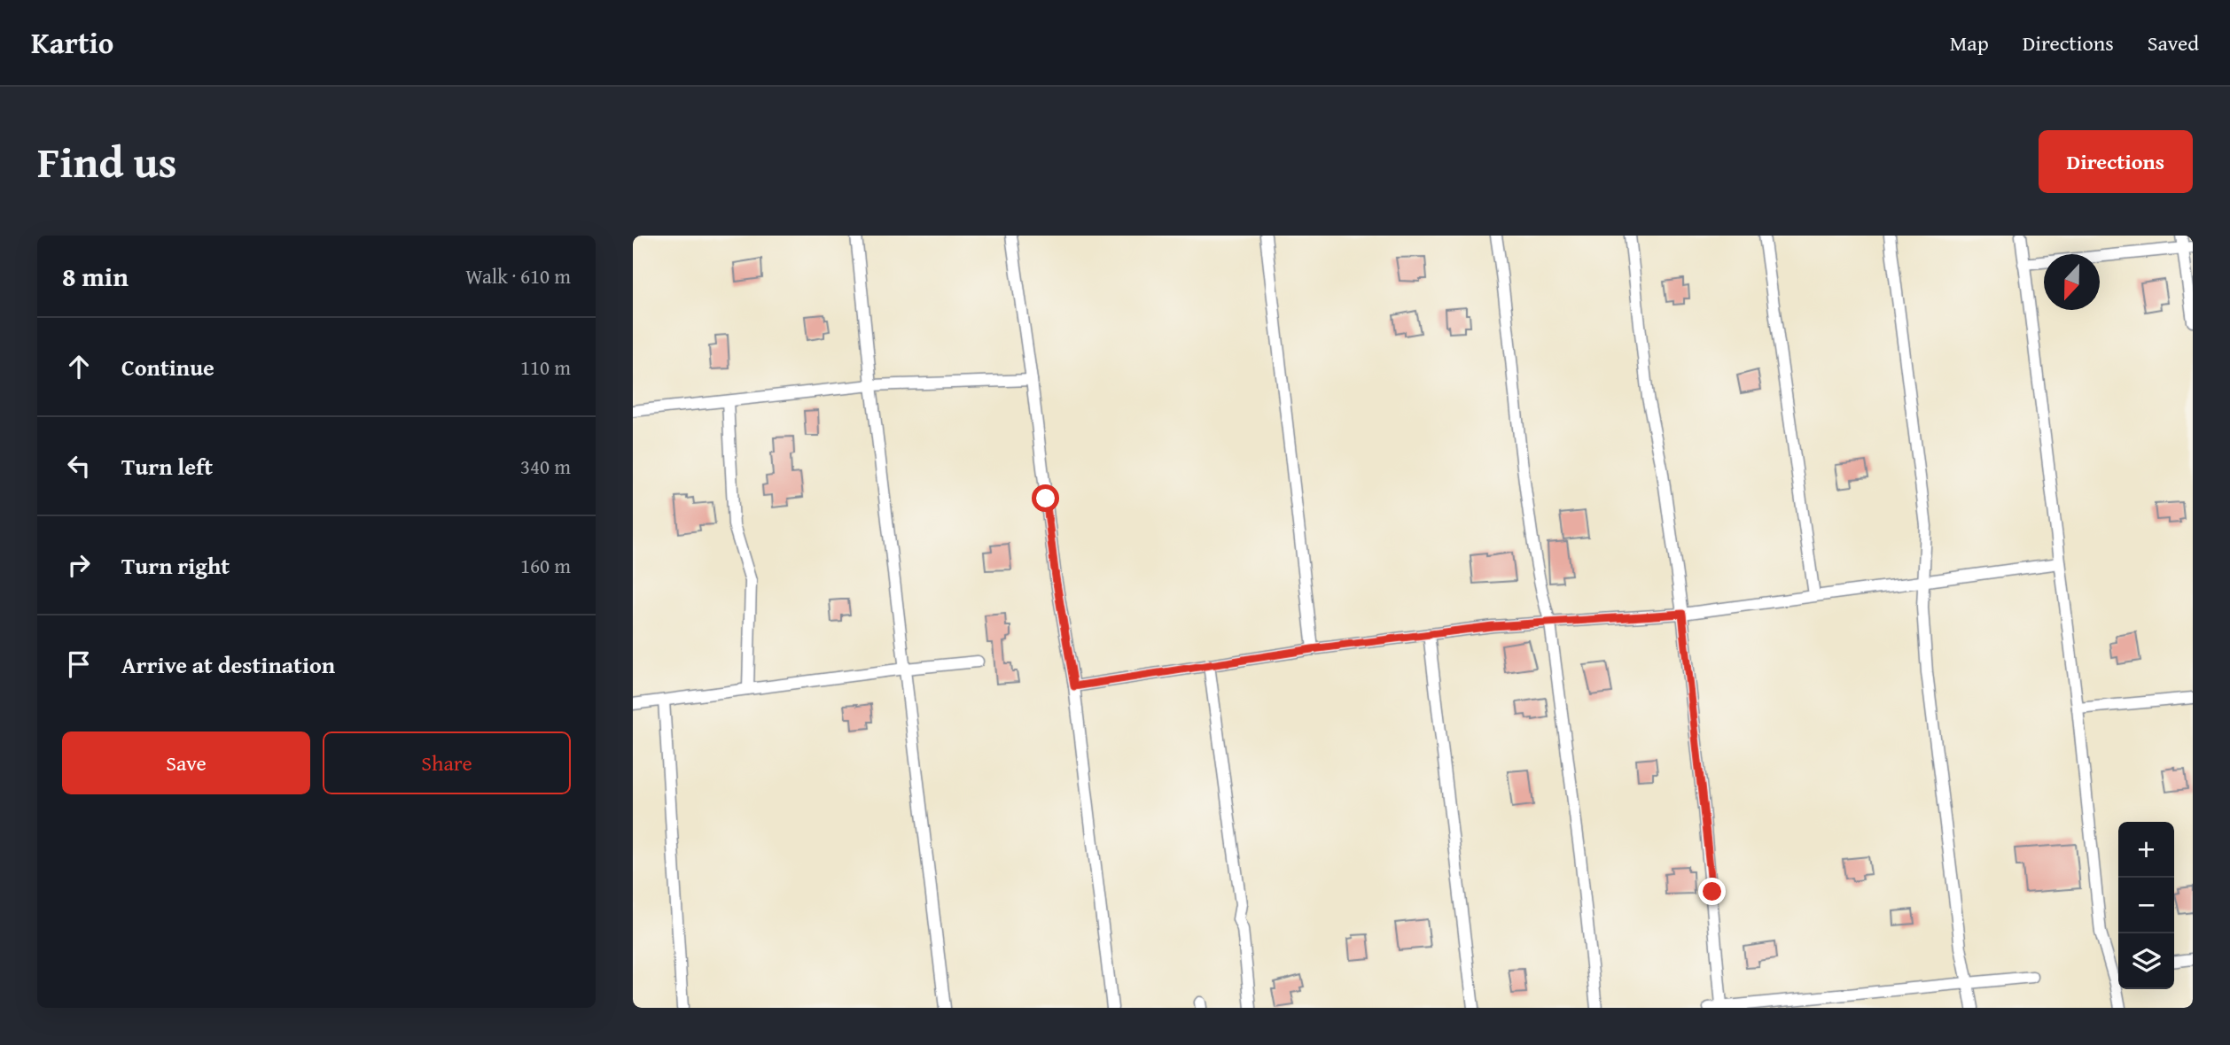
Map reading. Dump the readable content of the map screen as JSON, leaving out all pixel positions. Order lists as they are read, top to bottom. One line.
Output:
{"north":"bottom","page":{"header":"Kartio","nav":["Map","Directions","Saved"],"title":"Find us","buttons":["Directions",["Save","Share"]],"heading":["8 min","Walk · 610 m"],"list":[["Continue","110 m"],["Turn left","340 m"],["Turn right","160 m"],"Arrive at destination"],"map_buttons":["+","−"]}}
